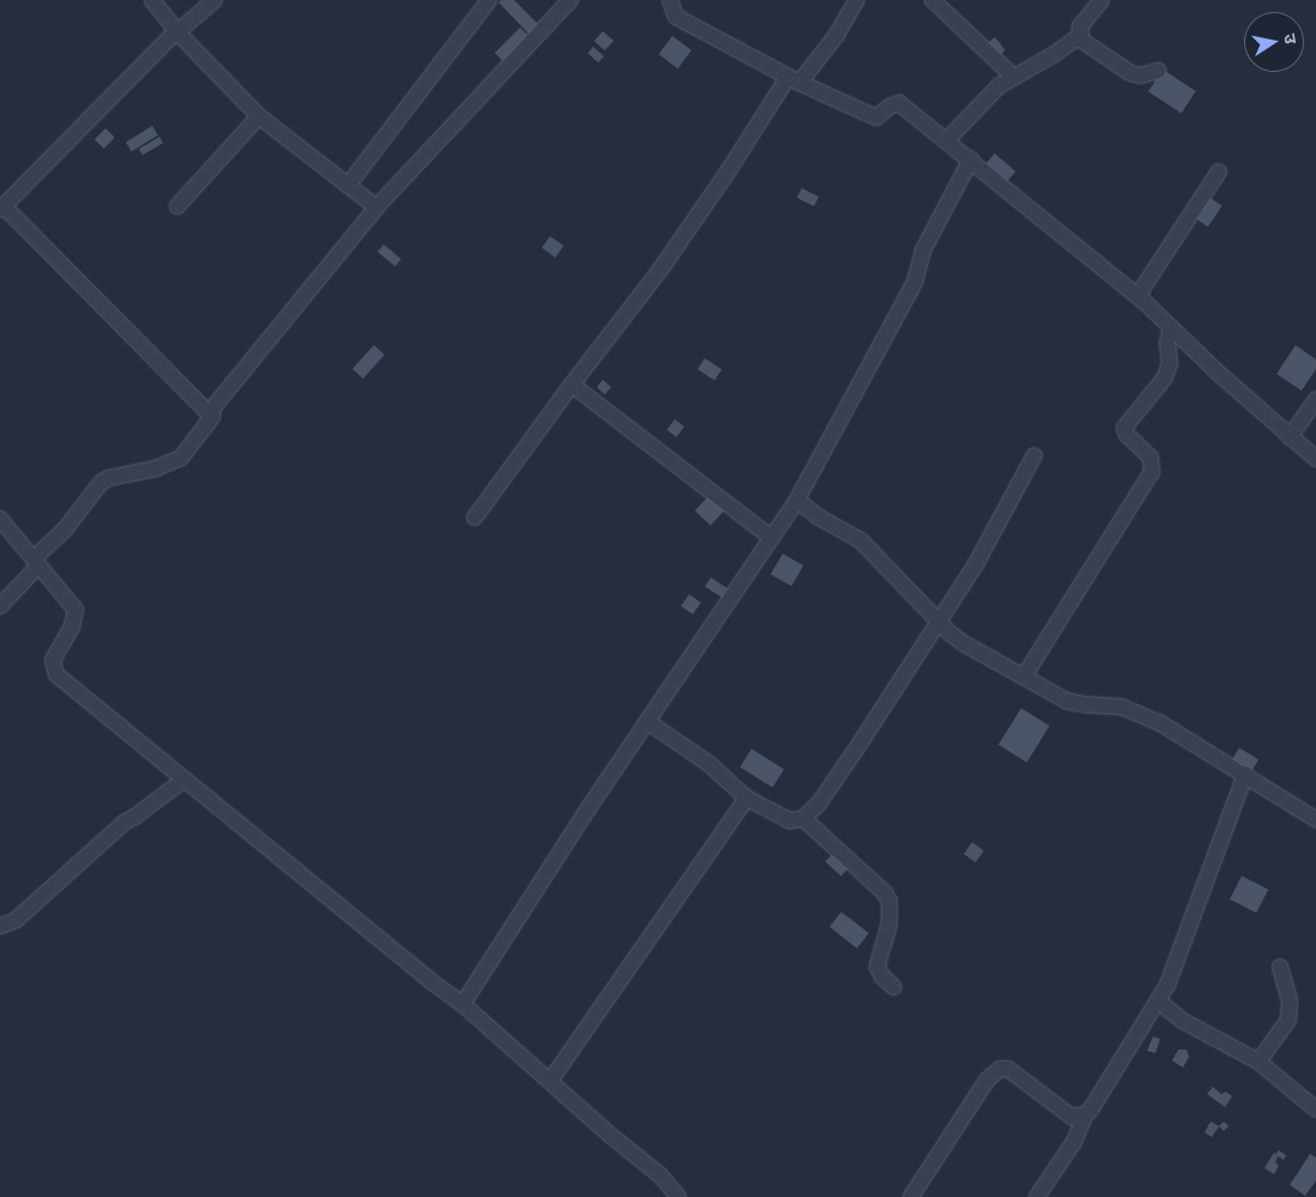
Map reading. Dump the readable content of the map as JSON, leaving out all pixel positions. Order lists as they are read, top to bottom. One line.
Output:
{"north":"right"}
